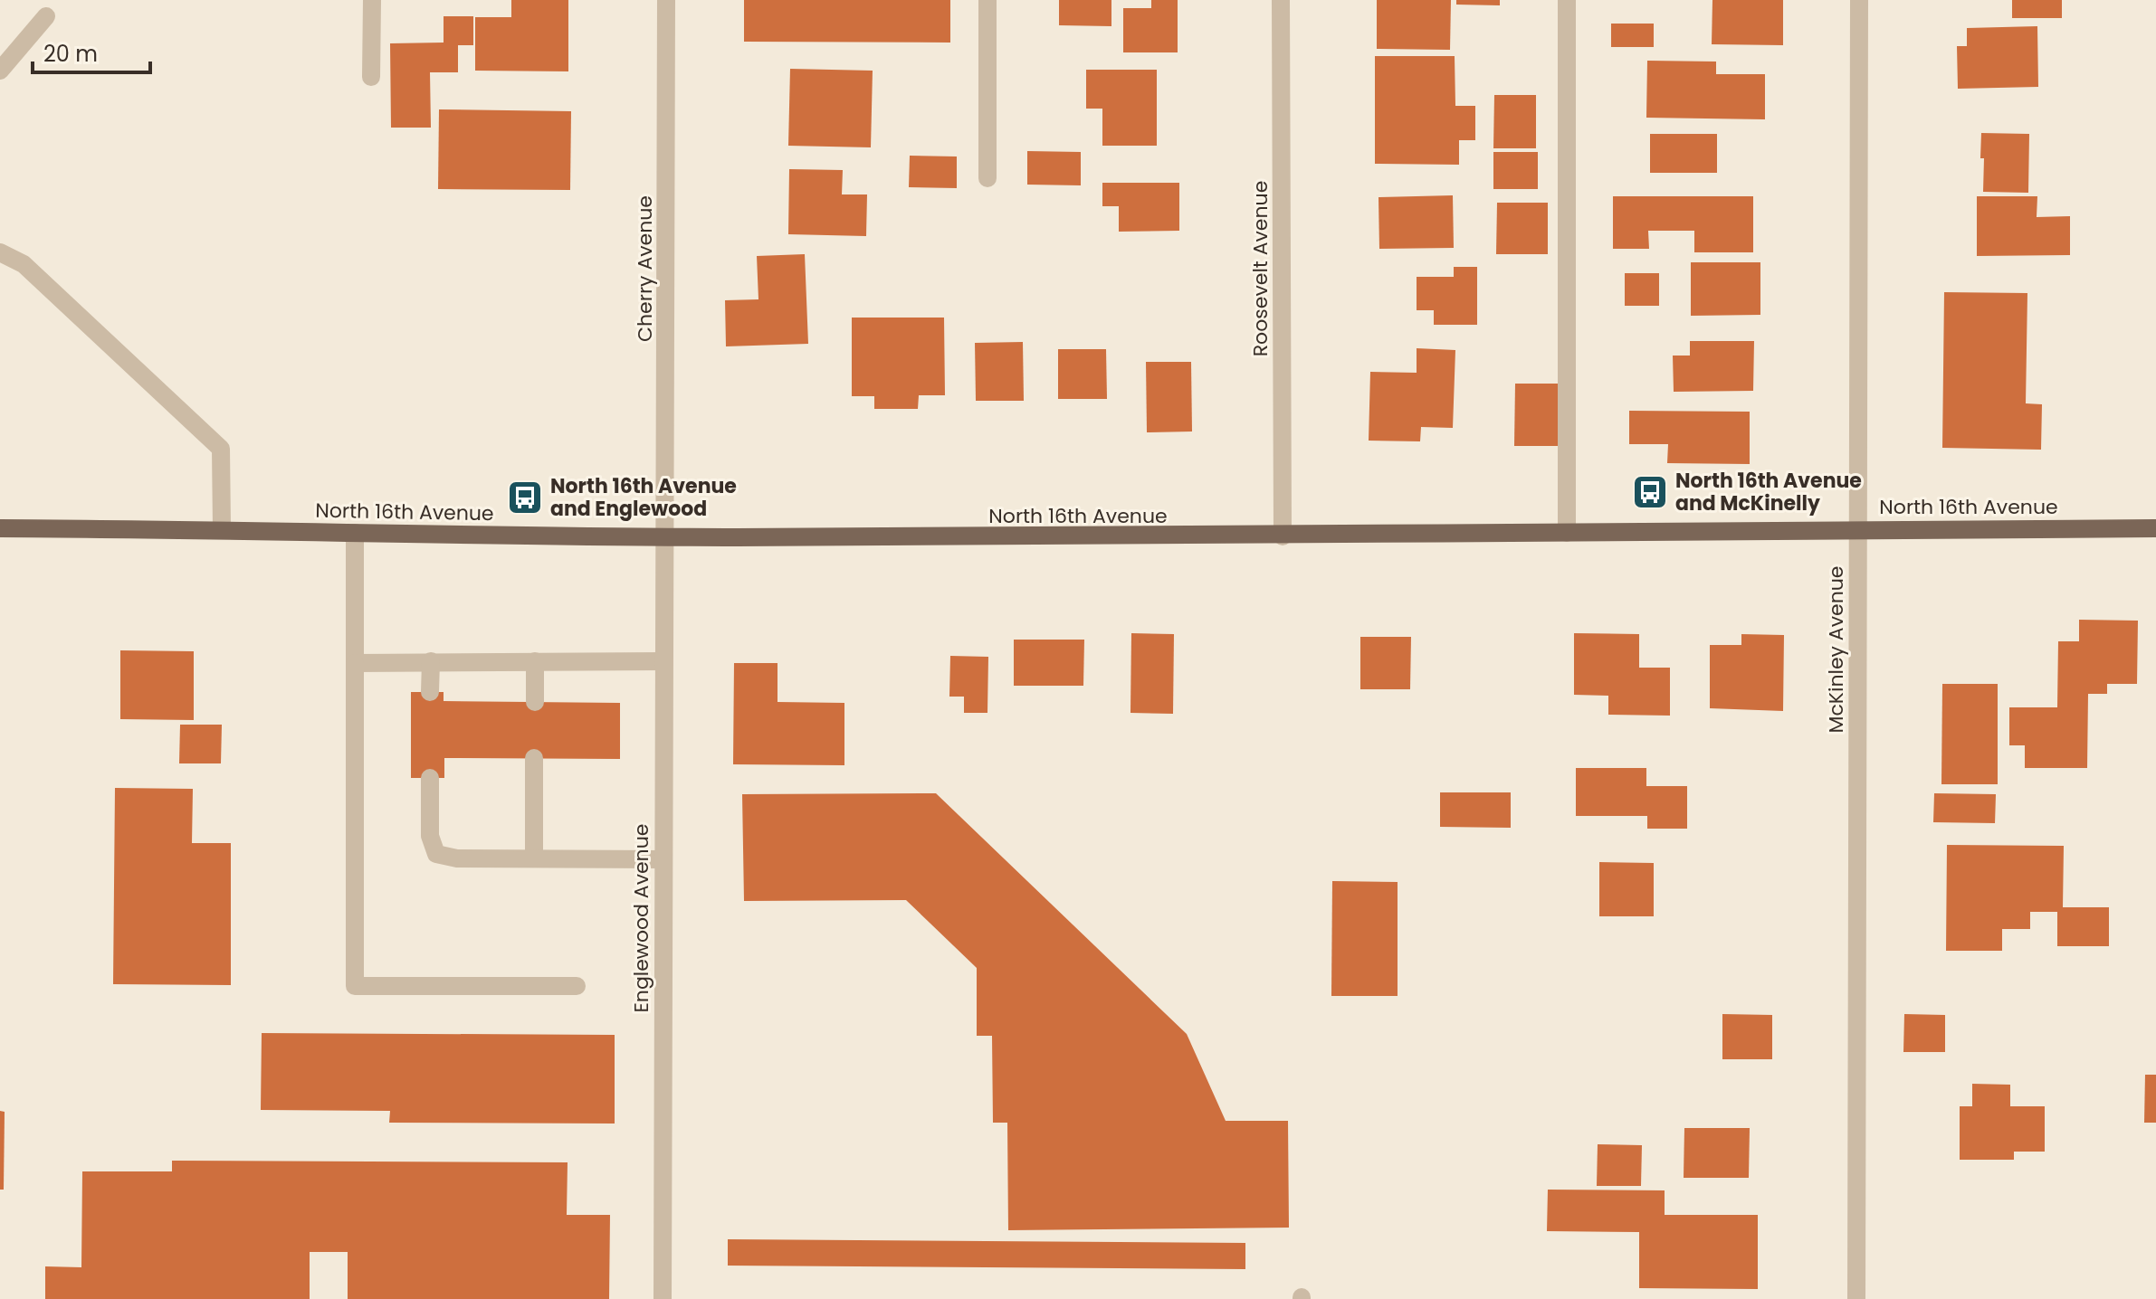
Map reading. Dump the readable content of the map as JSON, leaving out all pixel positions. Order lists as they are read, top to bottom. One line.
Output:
{"streets":{"main road":["North 16th Avenue"],"street":["Cherry Avenue","Roosevelt Avenue","McKinley Avenue","Englewood Avenue"]},"crossings":[["Cherry Avenue","North 16th Avenue"],["Cherry Avenue","Englewood Avenue"],["Roosevelt Avenue","North 16th Avenue"],["North 16th Avenue","McKinley Avenue"],["North 16th Avenue","Englewood Avenue"]],"places":{"bus stop":["North 16th Avenue and McKinelly","North 16th Avenue and Englewood"]},"scale_bar":"20 m"}
